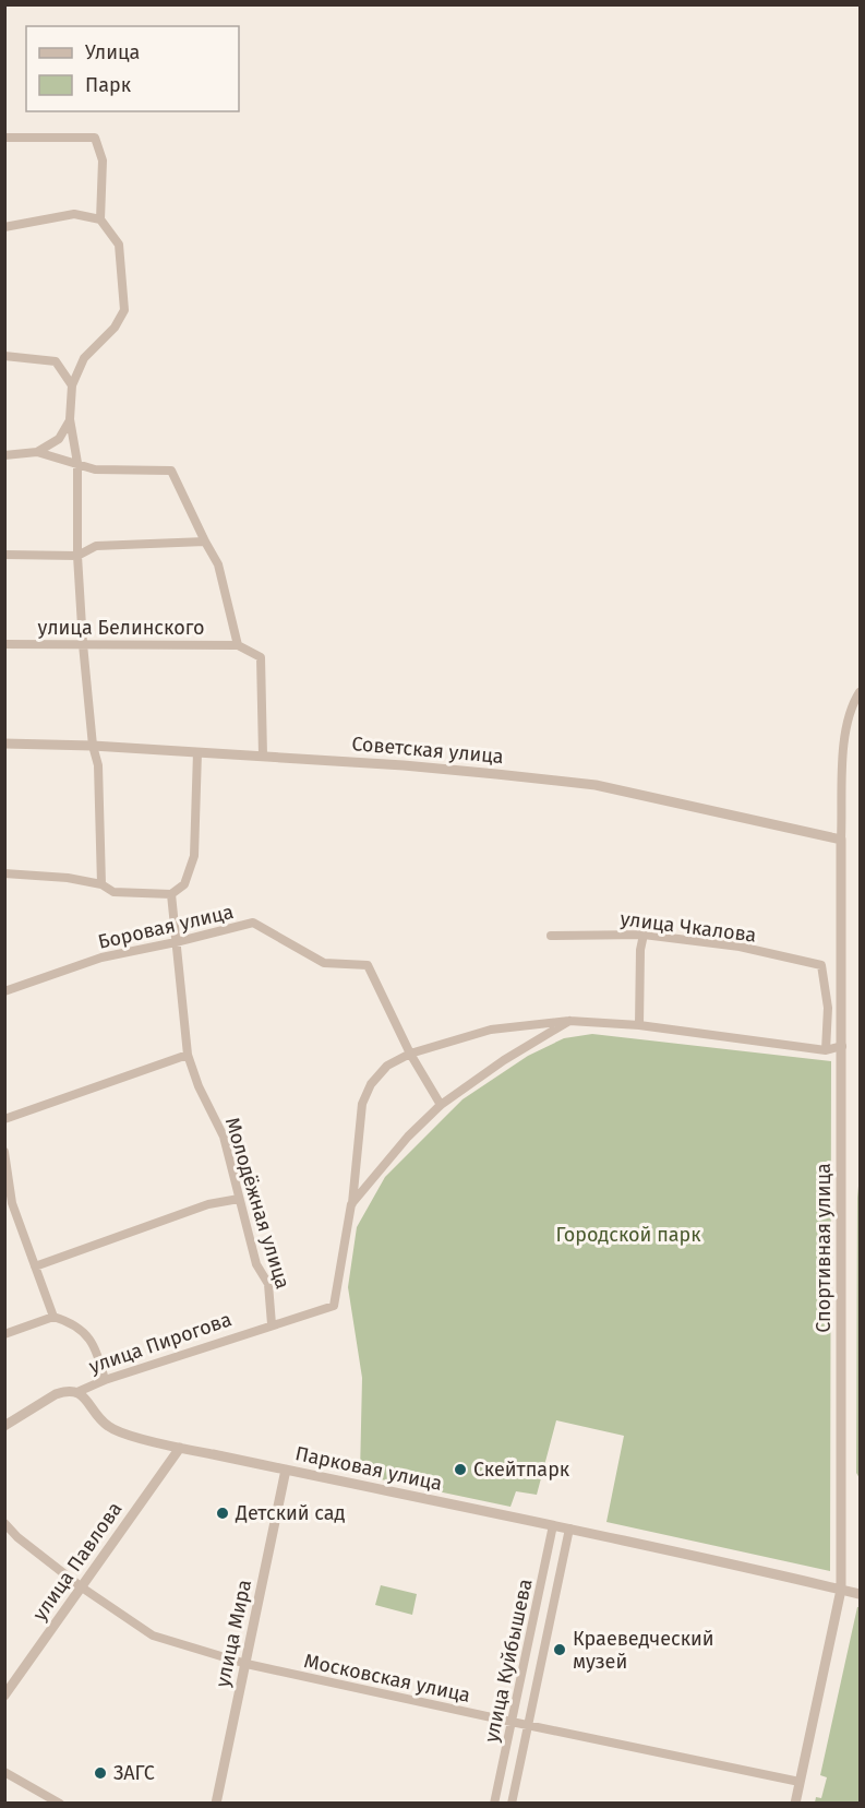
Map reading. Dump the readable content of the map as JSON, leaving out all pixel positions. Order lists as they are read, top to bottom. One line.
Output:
{"streets":{"street":["улица Белинского","Советская улица","Боровая улица","улица Чкалова","Молодёжная улица","Спортивная улица","улица Пирогова","Парковая улица","улица Павлова","улица Мира","улица Куйбышева","Московская улица"]},"crossings":[["Советская улица","Спортивная улица"],["Боровая улица","Молодёжная улица"],["Молодёжная улица","улица Пирогова"],["Спортивная улица","Парковая улица"],["Спортивная улица","Московская улица"],["улица Пирогова","Парковая улица"],["Парковая улица","улица Павлова"],["Парковая улица","улица Мира"],["Парковая улица","улица Куйбышева"],["улица Павлова","Московская улица"],["улица Мира","Московская улица"],["улица Куйбышева","Московская улица"]],"parks":["Городской парк"],"places":["Скейтпарк","Детский сад","Краеведческий музей","ЗАГС"],"legend":["Улица","Парк"]}
